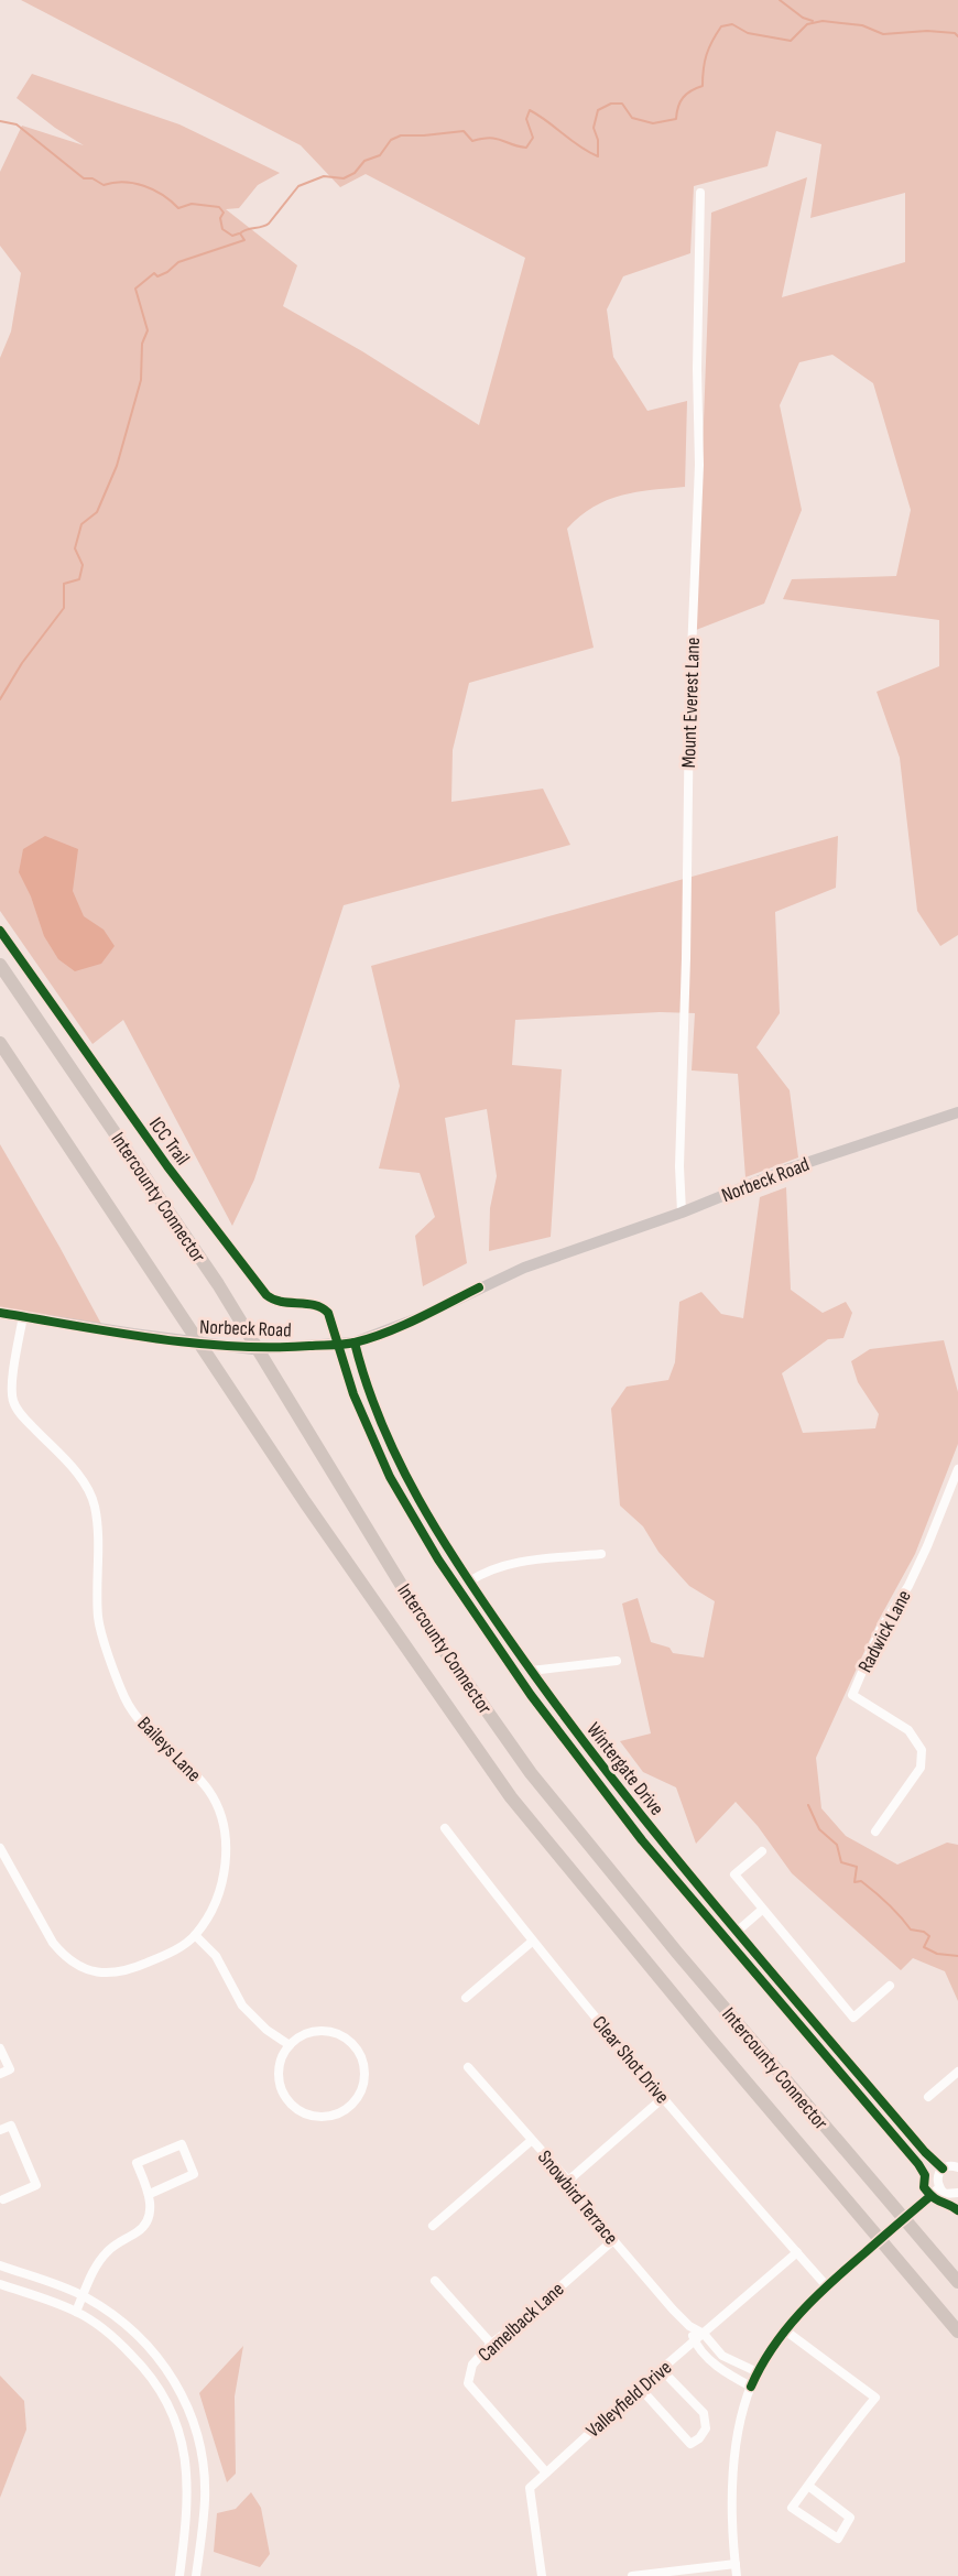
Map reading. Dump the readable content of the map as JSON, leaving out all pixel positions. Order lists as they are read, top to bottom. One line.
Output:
{"streets":{"highway":["Intercounty Connector"],"main road":["Norbeck Road"],"street":["Mount Everest Lane","Radwick Lane","Baileys Lane","Wintergate Drive","Clear Shot Drive","Snowbird Terrace","Camelback Lane","Valleyfield Drive"],"cycle path":["ICC Trail"]},"crossings":[["Mount Everest Lane","Norbeck Road"],["Norbeck Road","Baileys Lane"],["Norbeck Road","Wintergate Drive"],["Clear Shot Drive","Valleyfield Drive"],["Snowbird Terrace","Camelback Lane"],["Snowbird Terrace","Valleyfield Drive"],["Camelback Lane","Valleyfield Drive"]]}
